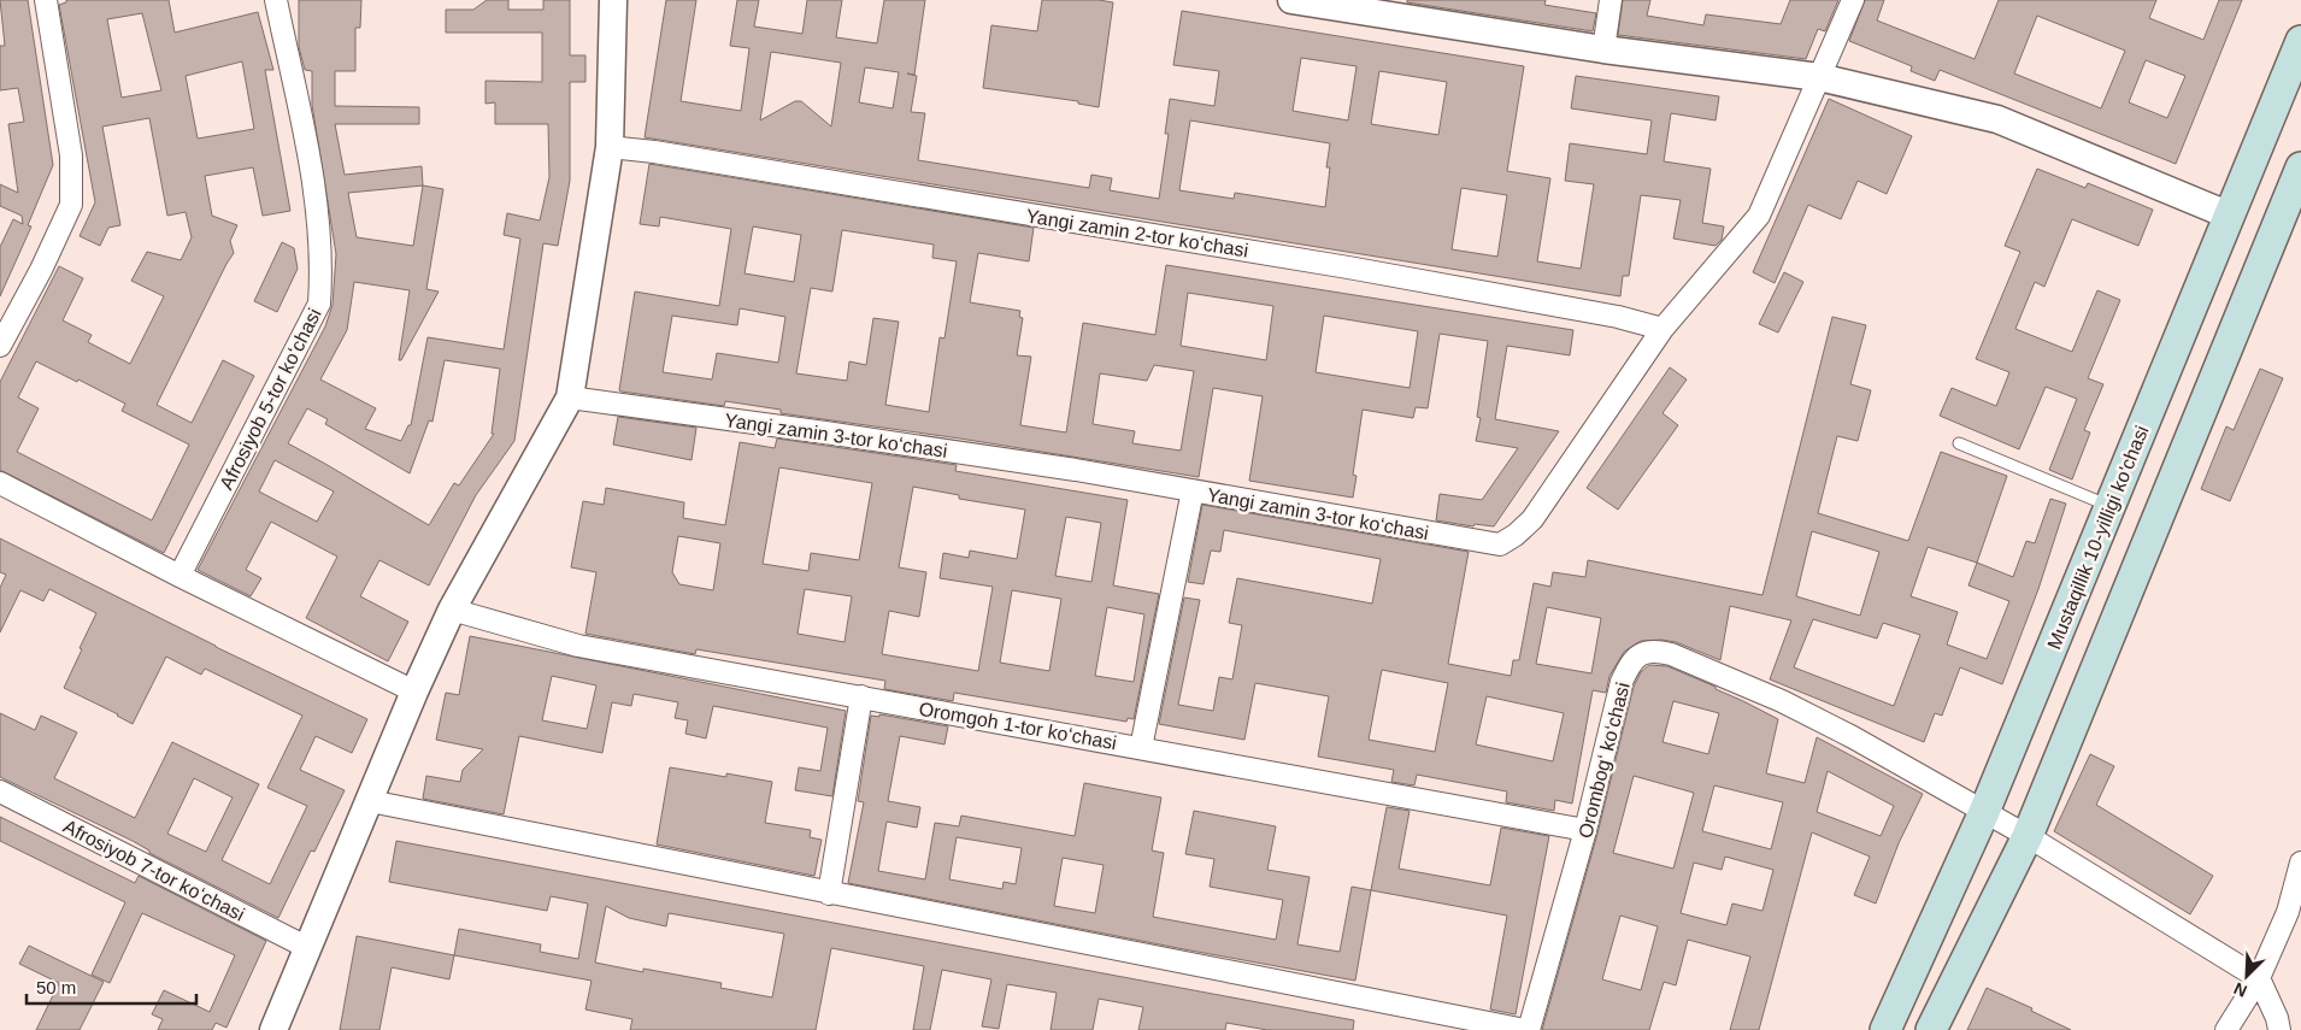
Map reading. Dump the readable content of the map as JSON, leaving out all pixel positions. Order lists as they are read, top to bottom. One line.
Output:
{"streets":{"main road":["Mustaqillik 10-yilligi ko'chasi"],"street":["Yangi zamin 2-tor koʻchasi","Afrosiyob 5-tor koʻchasi","Yangi zamin 3-tor koʻchasi","Oromgoh 1-tor koʻchasi","Orombogʻ koʻchasi","Afrosiyob 7-tor koʻchasi"]},"crossings":[["Yangi zamin 2-tor koʻchasi","Yangi zamin 3-tor koʻchasi"],["Mustaqillik 10-yilligi ko'chasi","Orombogʻ koʻchasi"],["Oromgoh 1-tor koʻchasi","Orombogʻ koʻchasi"]],"scale_bar":"50 m","north":"bottom left"}
